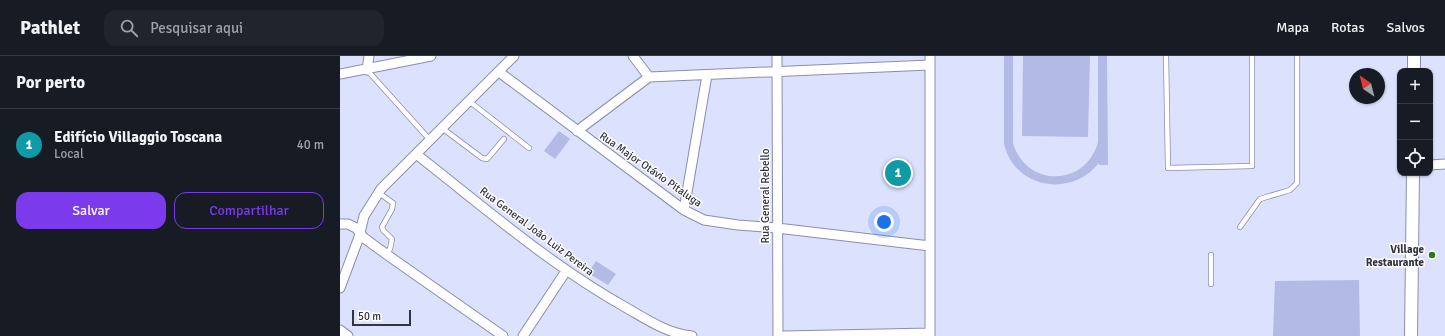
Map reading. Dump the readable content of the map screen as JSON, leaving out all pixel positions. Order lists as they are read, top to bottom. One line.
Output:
{"streets":{"street":["Rua Major Otávio Pitaluga","Rua General Rebello","Rua General João Luiz Pereira"]},"crossings":[["Rua Major Otávio Pitaluga","Rua General Rebello"]],"places":["Village Restaurante"],"scale_bar":"50 m","north":"top left","page":{"header":"Pathlet","search":"Pesquisar aqui","nav":["Mapa","Rotas","Salvos"],"heading":"Por perto","map_buttons":["+","−"],"list":[{"mark":"1","name":"Edifício Villaggio Toscana","note":"Local","value":"40 m"}],"pins":"1","buttons":["Salvar","Compartilhar"],"scale":"50 m"}}
